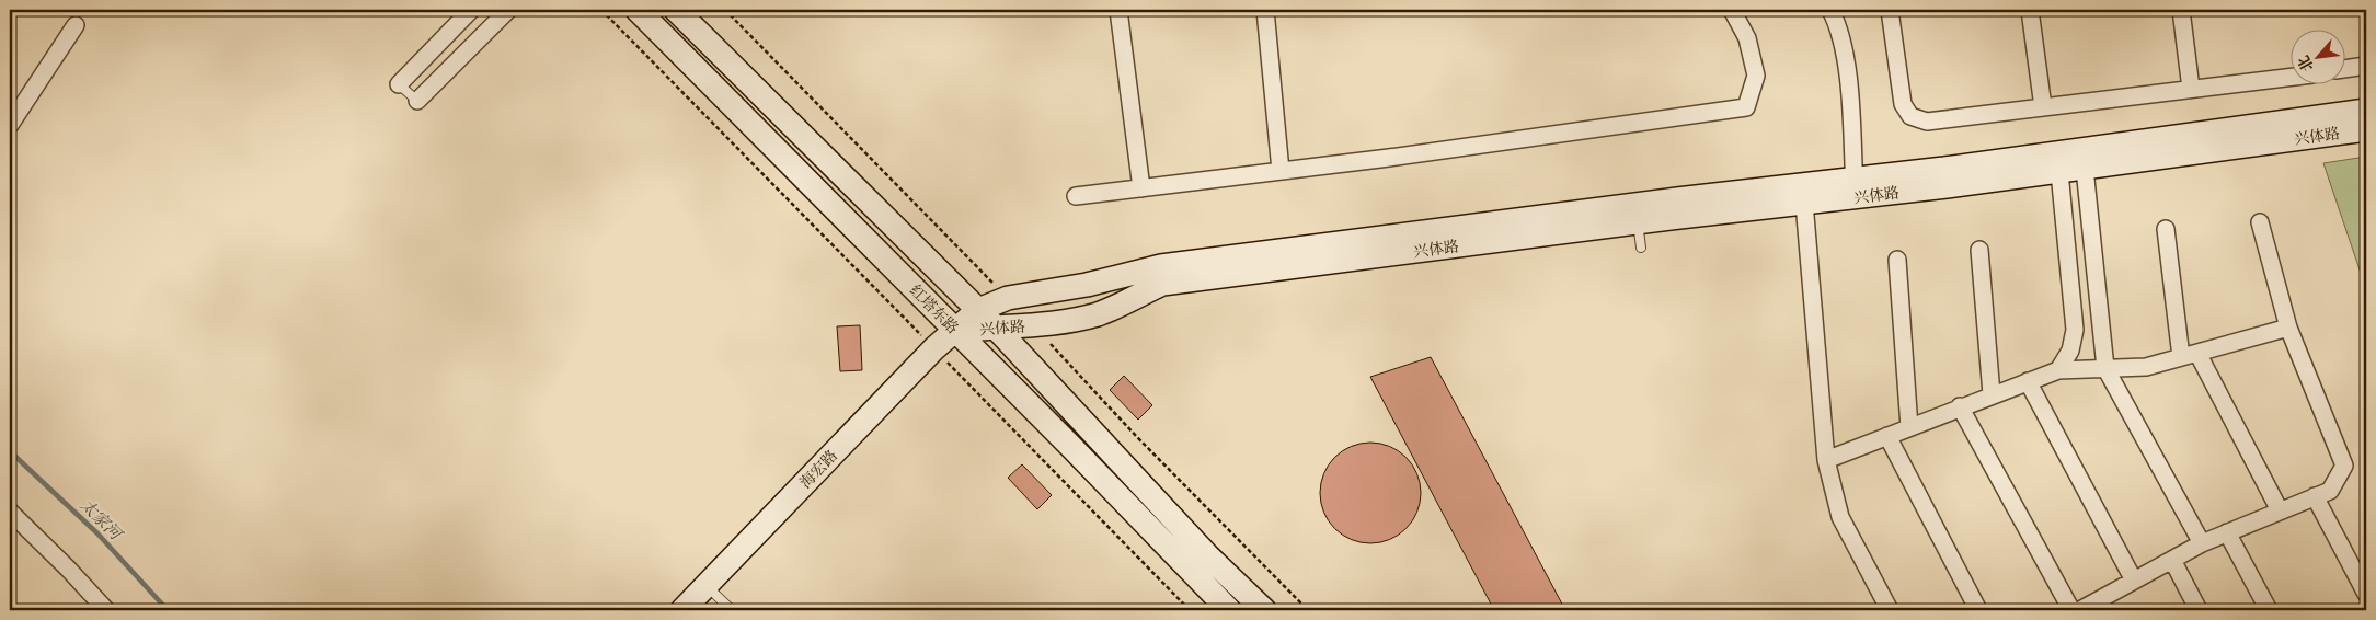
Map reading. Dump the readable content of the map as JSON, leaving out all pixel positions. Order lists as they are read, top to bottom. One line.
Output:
{"streets":{"street":["兴体路","红塔东路","海宏路"]},"crossings":[["兴体路","红塔东路"],["兴体路","海宏路"],["红塔东路","海宏路"]],"water":["太家河"],"north":"bottom left"}
